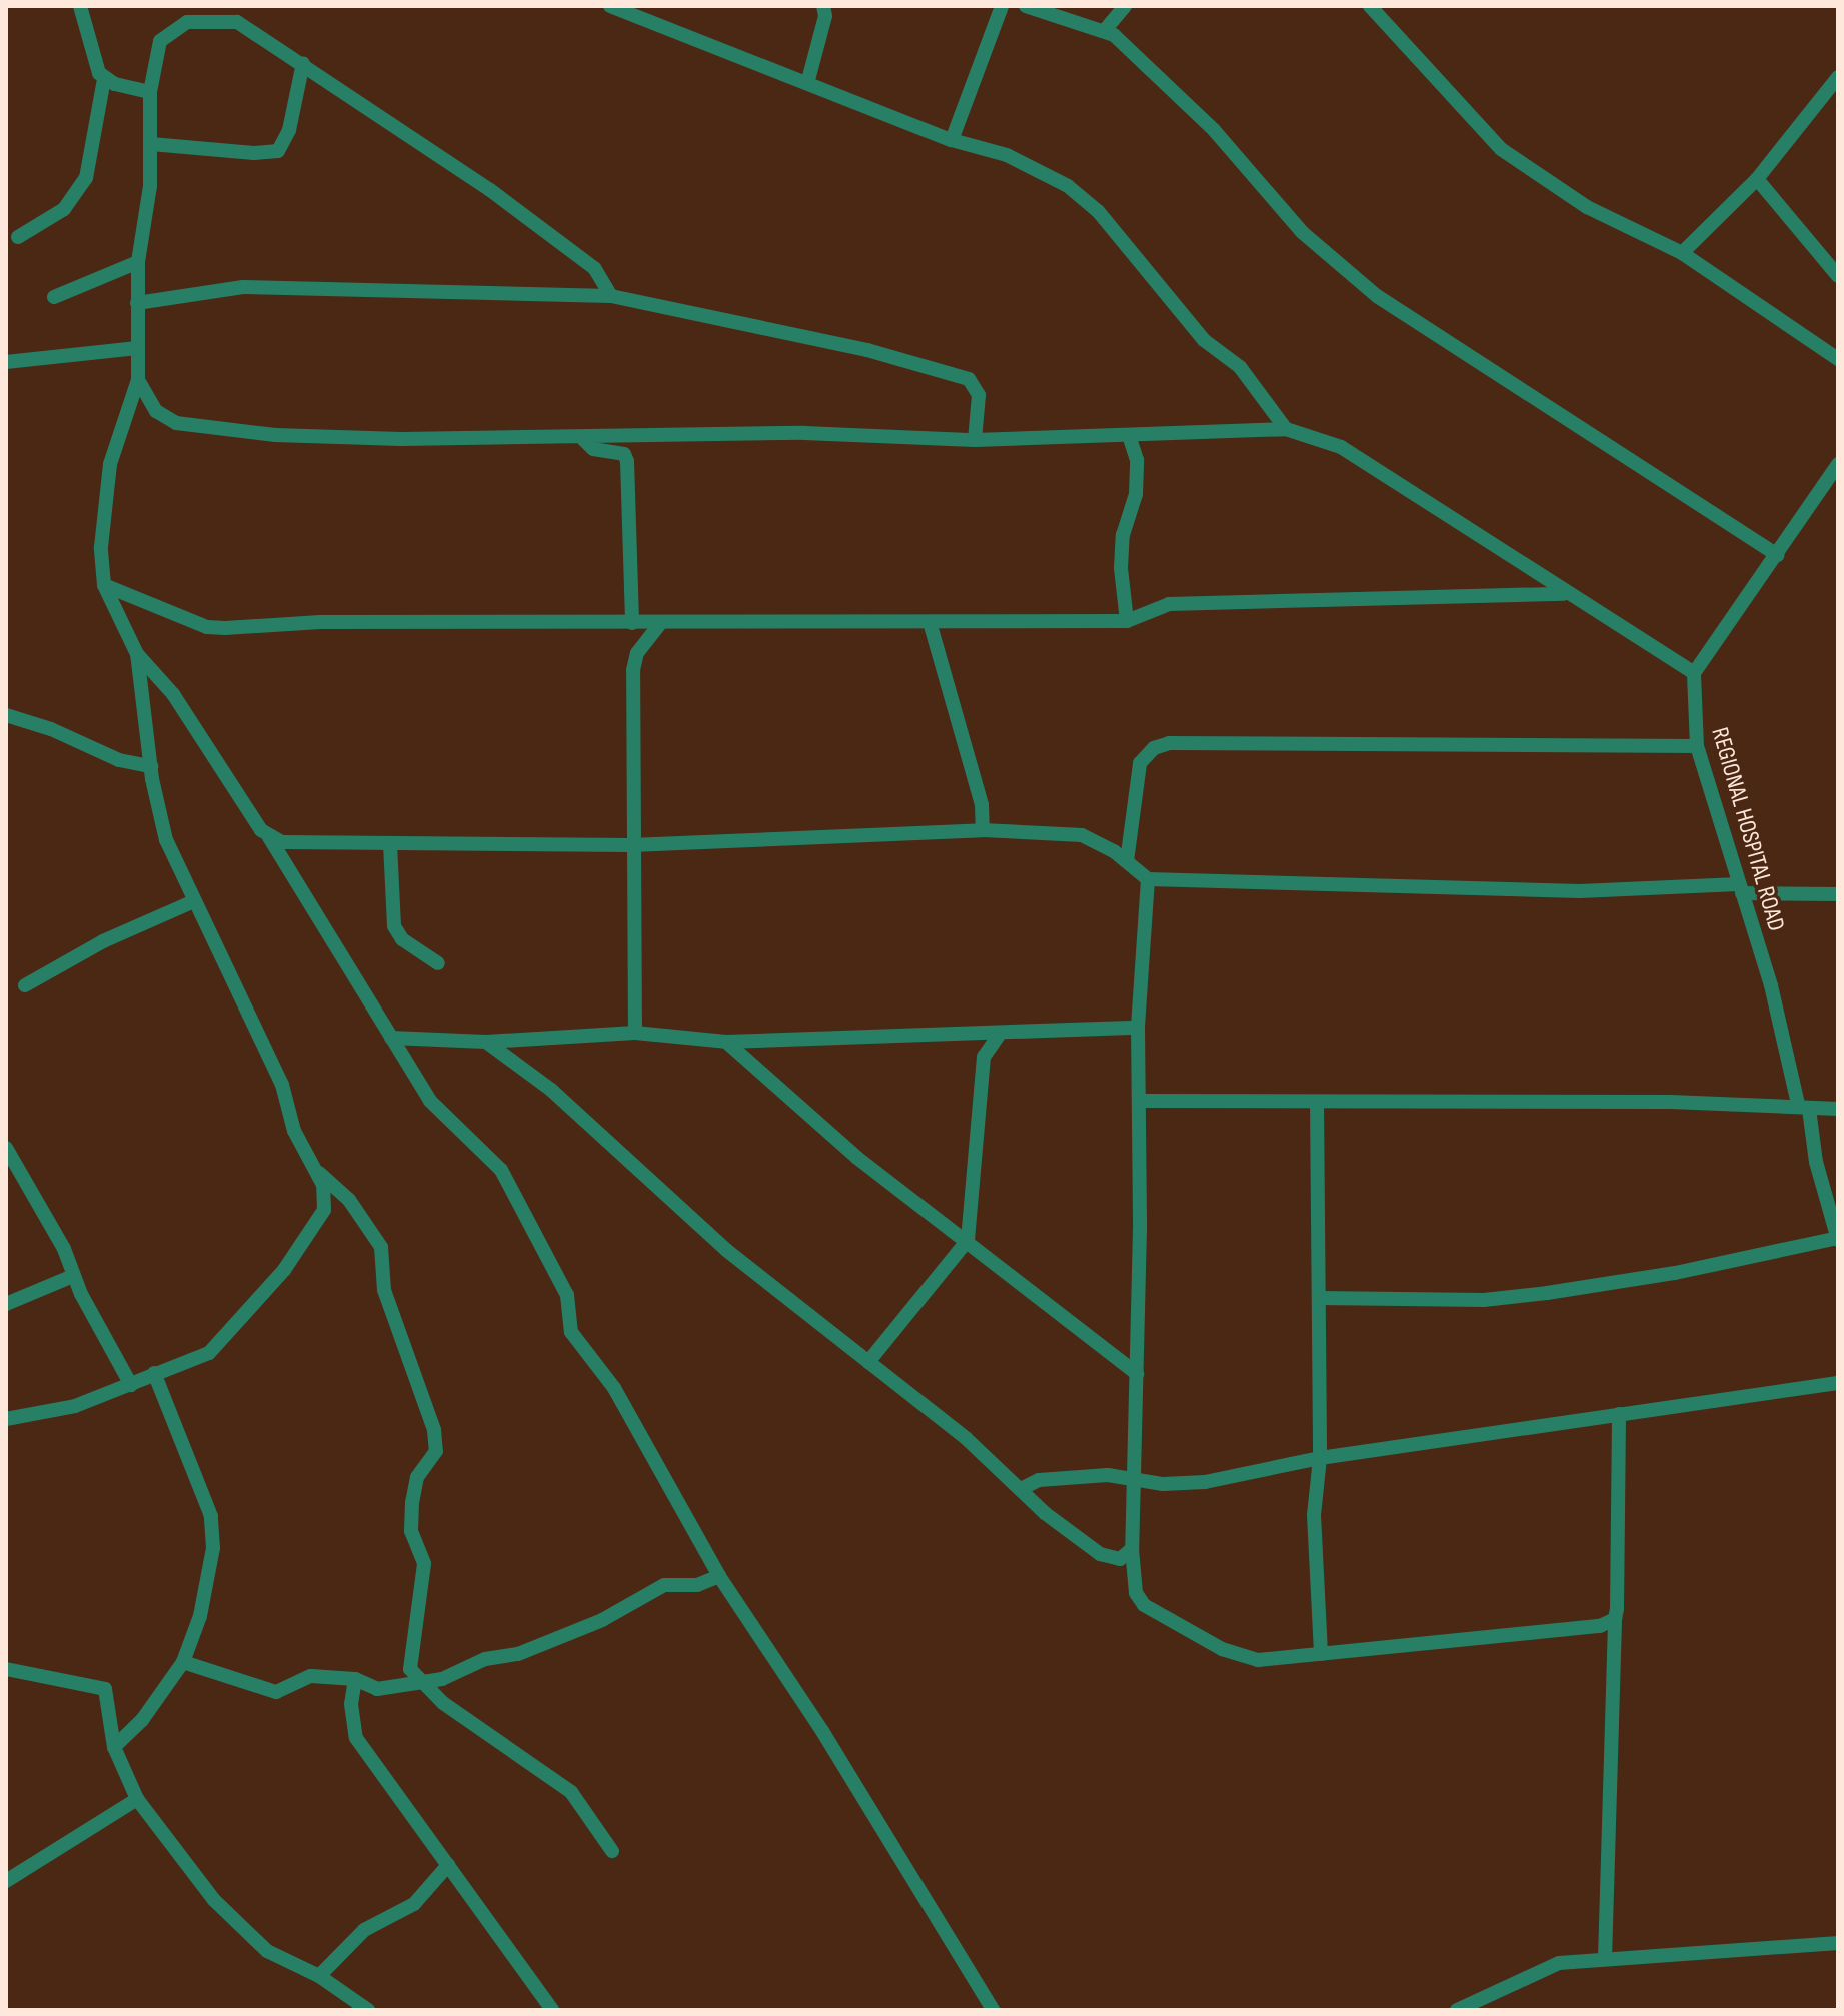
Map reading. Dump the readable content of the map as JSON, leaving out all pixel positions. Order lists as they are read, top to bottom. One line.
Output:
{"streets":{"street":["REGIONAL HOSPITAL ROAD"]}}
